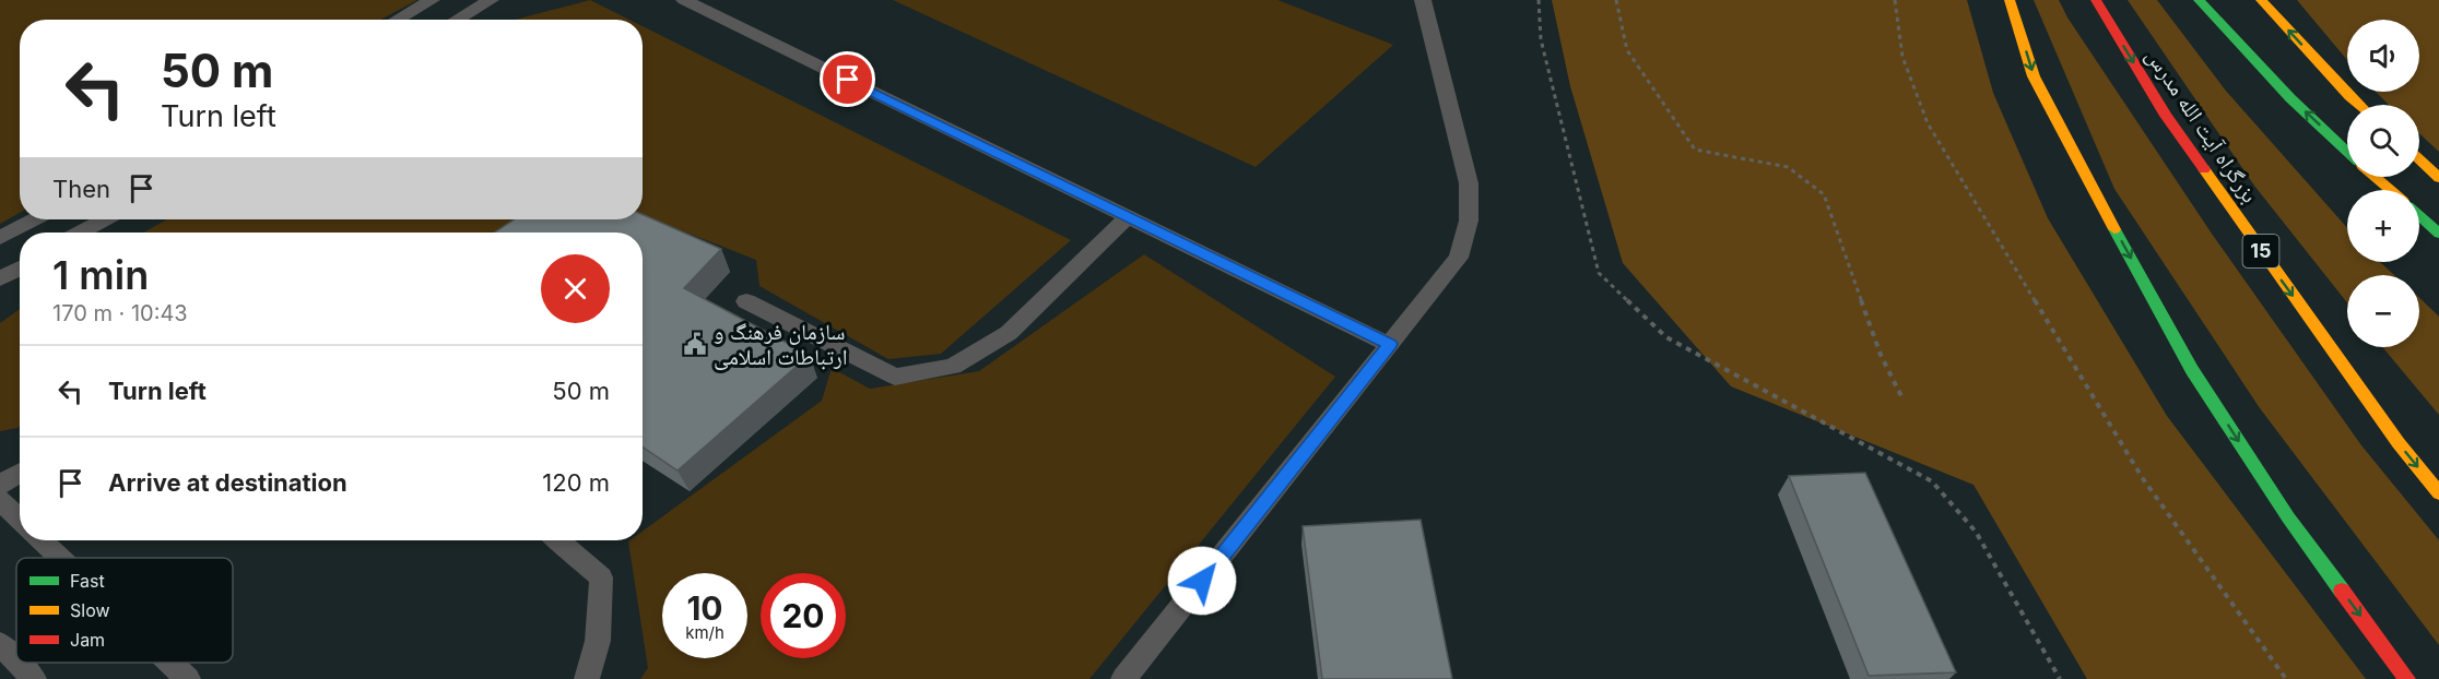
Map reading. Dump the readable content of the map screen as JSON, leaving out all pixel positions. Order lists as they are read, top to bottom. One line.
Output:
{"streets":{"highway":["بزرگراه آیت الله مدرس","15"]},"places":{"public building":["سازمان فرهنگ و ارتباطات اسلامی"]},"legend":["Fast","Slow","Jam"],"page":{"map_buttons":["+","−"],"turn":["50 m","Turn left"],"then":"Then","heading":["1 min","170 m · 10:43"],"list":[{"name":"Turn left","value":"50 m"},{"name":"Arrive at destination","value":"120 m"}],"speed":"10 km/h","limit":"20"}}
